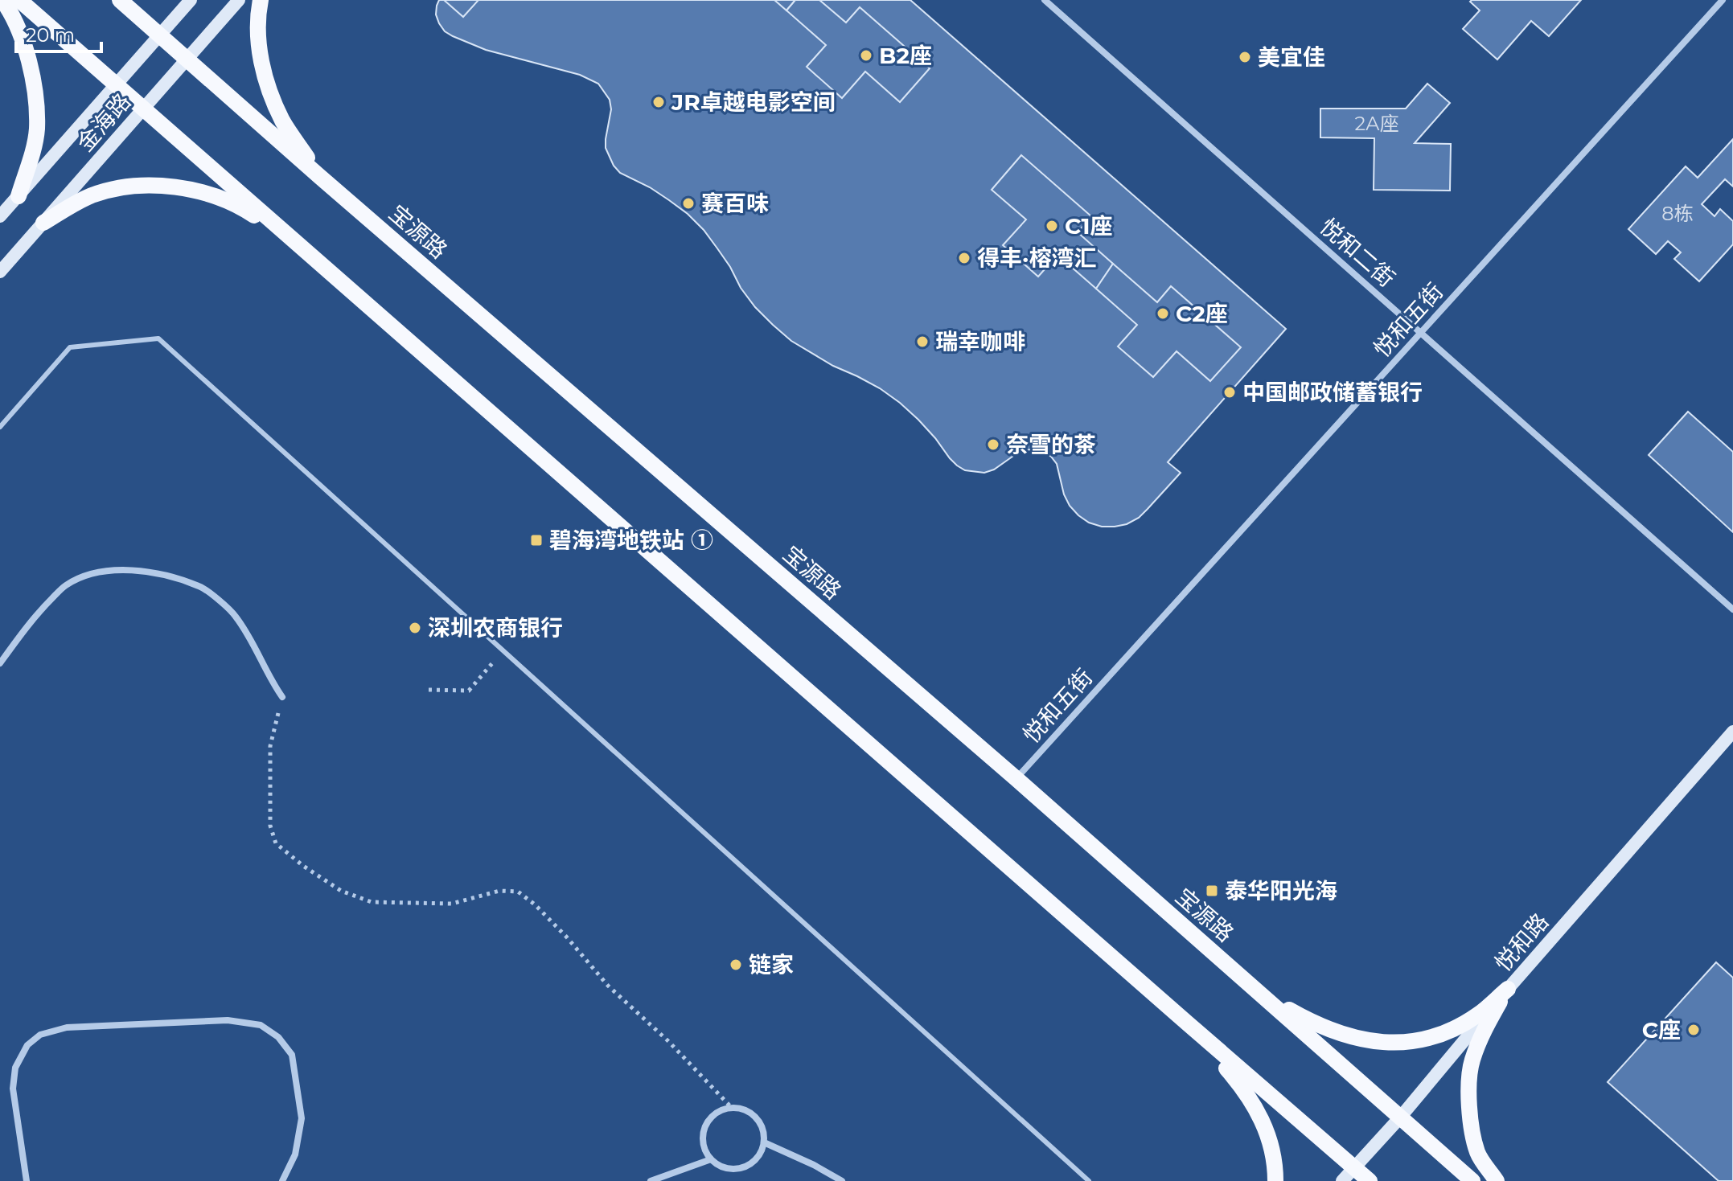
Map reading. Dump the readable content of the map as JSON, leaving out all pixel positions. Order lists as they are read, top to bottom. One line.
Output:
{"streets":{"main road":["宝源路"],"street":["金海路","悦和二街","悦和五街","悦和路"]},"crossings":[["金海路","宝源路"],["宝源路","悦和五街"],["宝源路","悦和路"],["悦和二街","悦和五街"]],"places":{"other":["B2座","美宜佳","JR卓越电影空间","赛百味","C1座","得丰·榕湾汇","C2座","瑞幸咖啡","中国邮政储蓄银行","奈雪的茶","深圳农商银行","链家","C座"],"transit":["碧海湾地铁站 ①","泰华阳光海"]},"house_numbers":["2A座","8栋"],"scale_bar":"20 m"}
